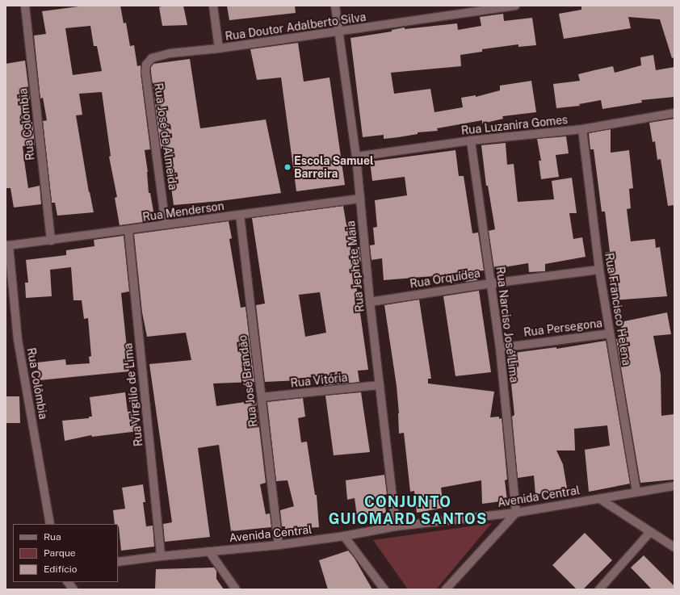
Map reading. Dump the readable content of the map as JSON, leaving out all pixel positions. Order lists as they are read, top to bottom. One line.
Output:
{"streets":{"street":["Rua Doutor Adalberto Silva","Rua Colômbia","Rua Luzanira Gomes","Rua José de Almeida","Rua Menderson","Rua Jephete Maia","Rua Orquídea","Rua Francisco Helena","Rua Narciso José Lima","Rua Persegona","Rua Vitória","Rua José Brandão","Rua Virgilío de Lima","Avenida Central"]},"crossings":[["Rua Doutor Adalberto Silva","Rua José de Almeida"],["Rua Doutor Adalberto Silva","Rua Jephete Maia"],["Rua Colômbia","Rua Menderson"],["Rua Luzanira Gomes","Rua Jephete Maia"],["Rua Luzanira Gomes","Rua Francisco Helena"],["Rua Luzanira Gomes","Rua Narciso José Lima"],["Rua José de Almeida","Rua Menderson"],["Rua Menderson","Rua Jephete Maia"],["Rua Menderson","Rua José Brandão"],["Rua Menderson","Rua Virgilío de Lima"],["Rua Jephete Maia","Rua Orquídea"],["Rua Jephete Maia","Rua Vitória"],["Rua Jephete Maia","Avenida Central"],["Rua Orquídea","Rua Francisco Helena"],["Rua Orquídea","Rua Narciso José Lima"],["Rua Francisco Helena","Rua Persegona"],["Rua Francisco Helena","Avenida Central"],["Rua Narciso José Lima","Rua Persegona"],["Rua Narciso José Lima","Avenida Central"],["Rua Vitória","Rua José Brandão"],["Rua José Brandão","Avenida Central"],["Rua Virgilío de Lima","Avenida Central"]],"districts":["CONJUNTO GUIOMARD SANTOS"],"places":["Escola Samuel Barreira"],"legend":["Rua","Parque","Edifício"]}
